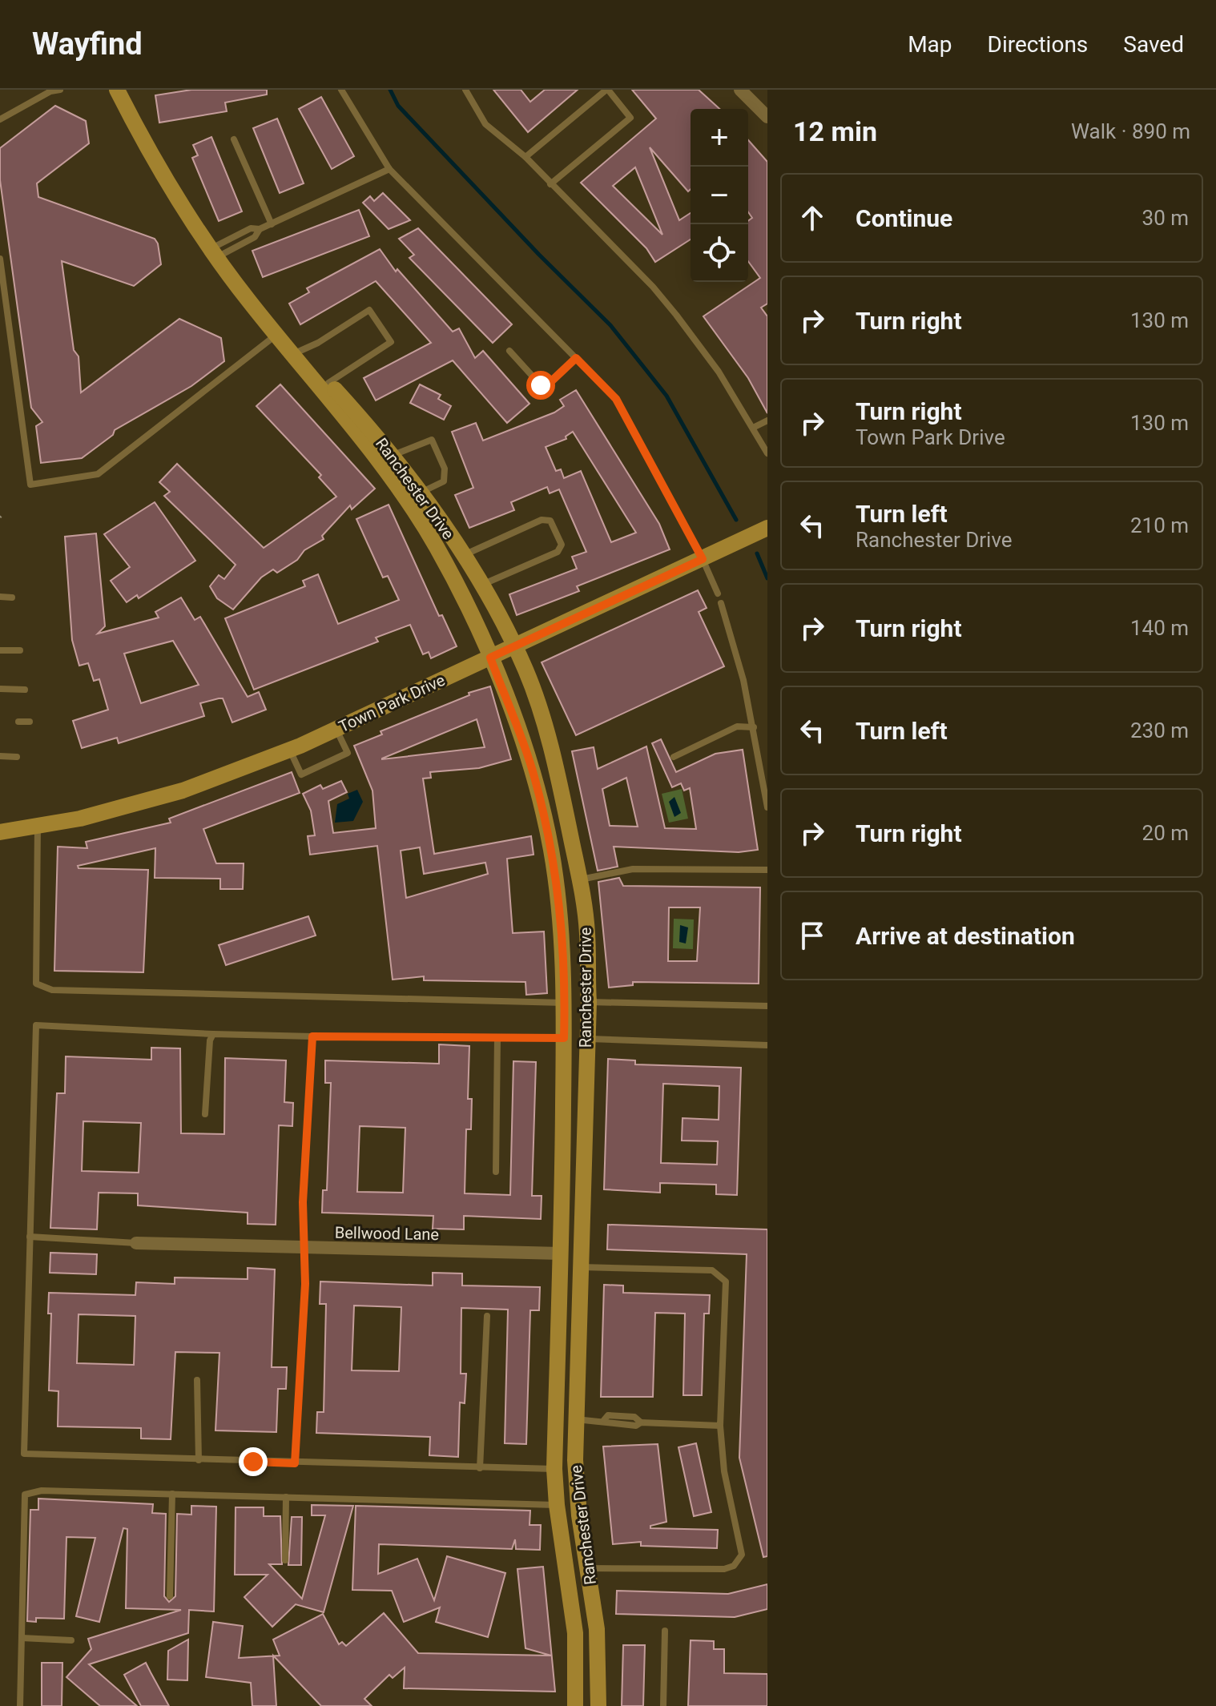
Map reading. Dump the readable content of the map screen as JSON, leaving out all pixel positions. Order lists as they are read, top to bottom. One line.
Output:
{"streets":{"street":["Ranchester Drive","Town Park Drive","Bellwood Lane"]},"crossings":[["Ranchester Drive","Town Park Drive"],["Ranchester Drive","Bellwood Lane"]],"page":{"header":"Wayfind","nav":["Map","Directions","Saved"],"heading":["12 min","Walk · 890 m"],"map_buttons":["+","−"],"list":[["Continue","30 m"],["Turn right","130 m"],["Turn right","Town Park Drive","130 m"],["Turn left","Ranchester Drive","210 m"],["Turn right","140 m"],["Turn left","230 m"],["Turn right","20 m"],"Arrive at destination"]}}
